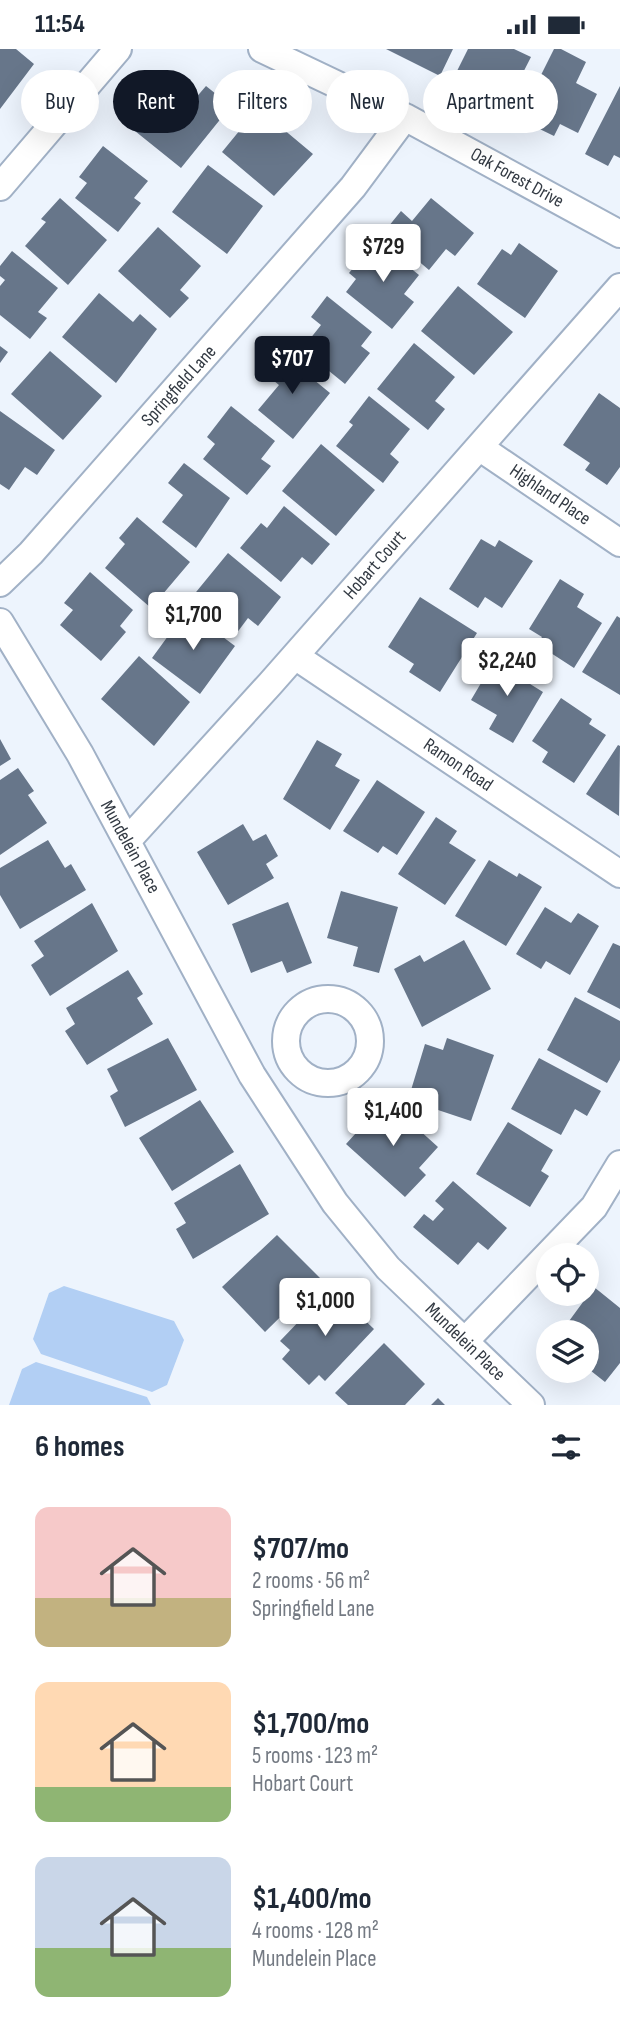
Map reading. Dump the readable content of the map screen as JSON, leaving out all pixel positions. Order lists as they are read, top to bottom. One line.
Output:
{"streets":{"street":["Oak Forest Drive","Springfield Lane","Highland Place","Hobart Court","Ramon Road","Mundelein Place"]},"crossings":[["Highland Place","Hobart Court"],["Hobart Court","Ramon Road"],["Hobart Court","Mundelein Place"]],"page":{"status":"11:54","chip":["Buy","Rent","Filters","New","Apartment"],"price":["$729","$707","$1,700","$2,240","$1,400","$1,000"],"heading":"6 homes","list":[{"name":"$707/mo","note":"2 rooms · 56 m² · Springfield Lane"},{"name":"$1,700/mo","note":"5 rooms · 123 m² · Hobart Court"},{"name":"$1,400/mo","note":"4 rooms · 128 m² · Mundelein Place"}]}}
